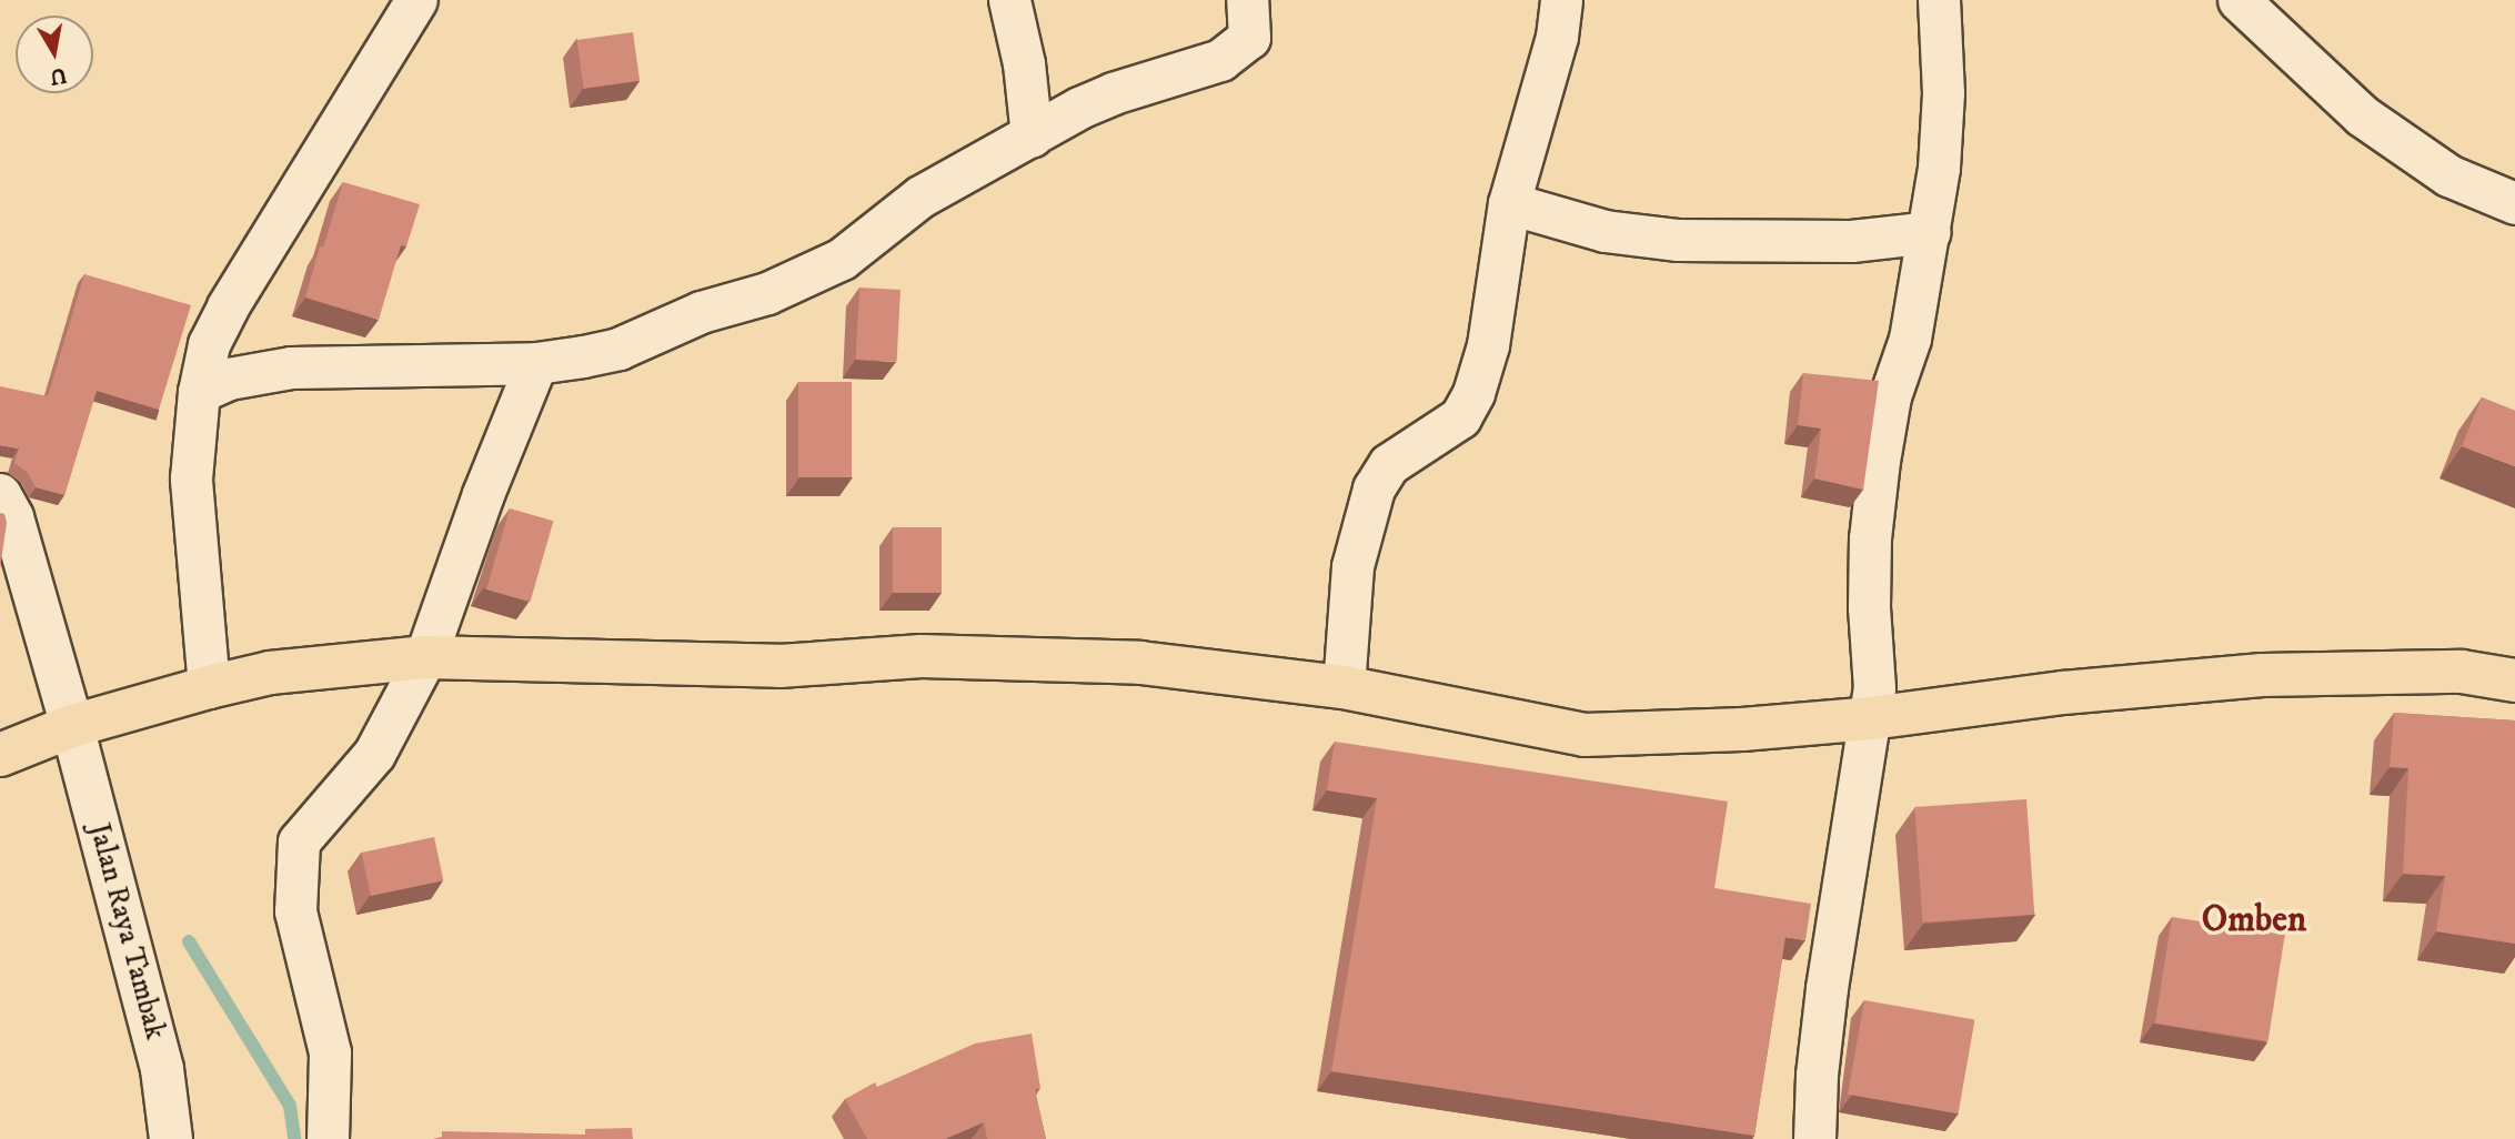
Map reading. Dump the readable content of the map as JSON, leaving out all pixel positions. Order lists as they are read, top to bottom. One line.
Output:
{"streets":{"street":["Jalan Raya Tambak"]},"districts":["Omben"],"north":"bottom"}
